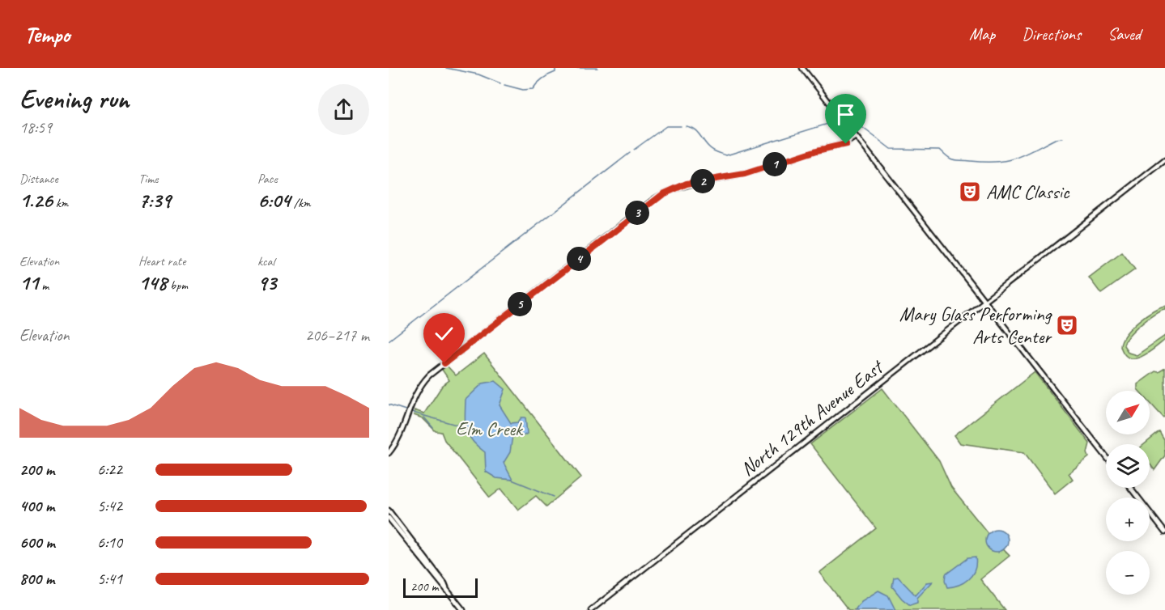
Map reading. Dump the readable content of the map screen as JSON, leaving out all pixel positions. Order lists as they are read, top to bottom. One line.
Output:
{"streets":{"main road":["North 129th Avenue East"]},"parks":["Elm Creek"],"places":{"theatre":["AMC Classic","Mary Glass Performing Arts Center"]},"scale_bar":"200 m","north":"top right","page":{"header":"Tempo","nav":["Map","Directions","Saved"],"heading":["Evening run","18:59"],"stats":[["Distance","1.26 km"],["Time","7:39"],["Pace","6:04 /km"],["Elevation","11 m"],["Heart rate","148 bpm"],["kcal","93"]],"pins":["1","2","3","4","5"],"chart":["Elevation","206–217 m"],"map_buttons":["+","−"],"list":[{"name":"200 m","note":"6:22"},{"name":"400 m","note":"5:42"},{"name":"600 m","note":"6:10"},{"name":"800 m","note":"5:41"}],"scale":"200 m"}}
